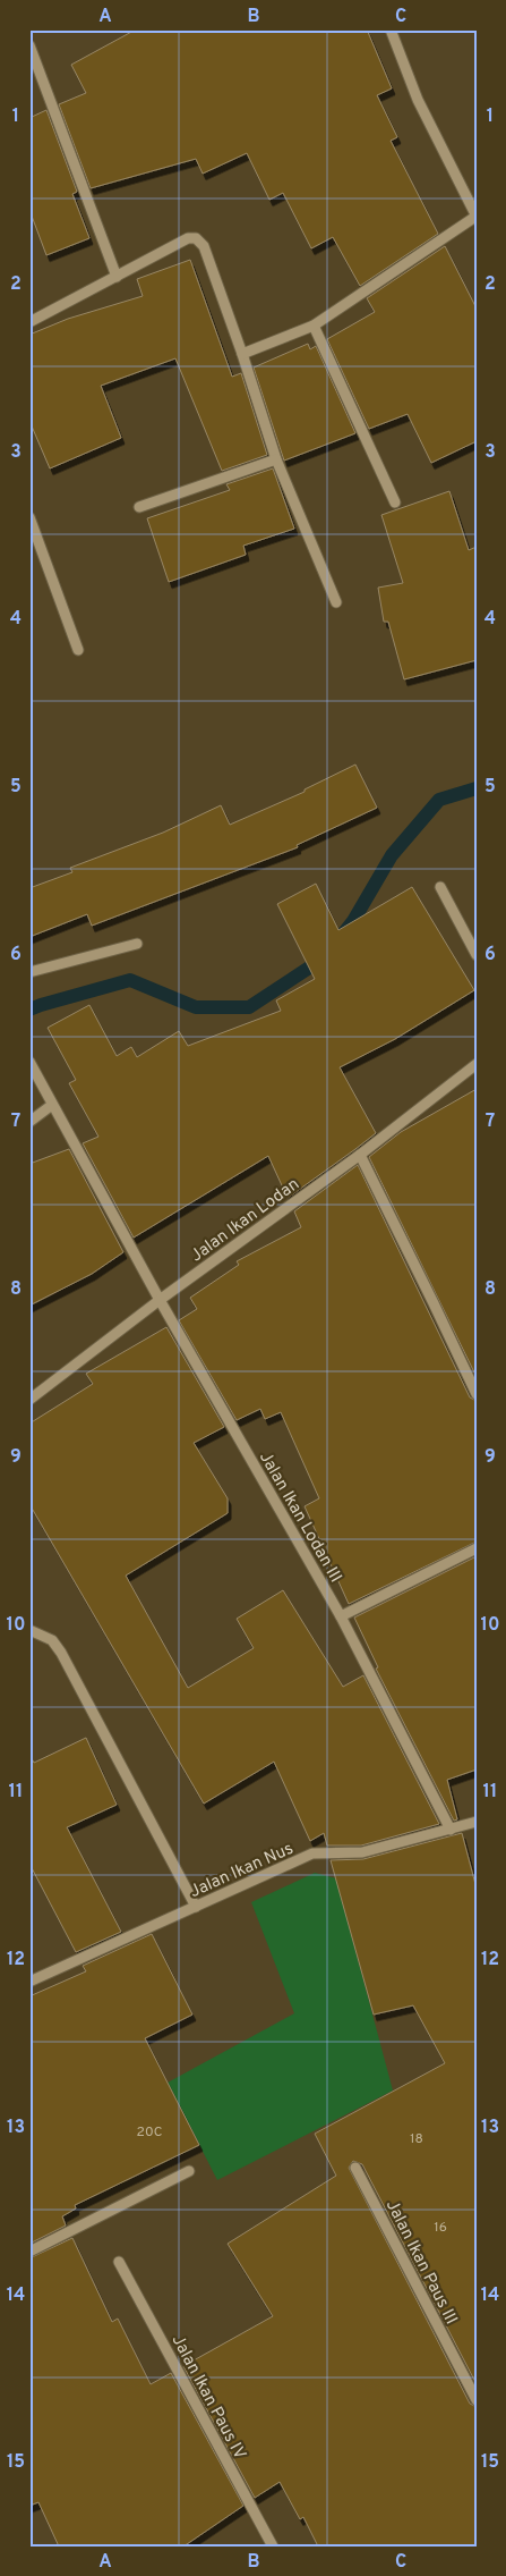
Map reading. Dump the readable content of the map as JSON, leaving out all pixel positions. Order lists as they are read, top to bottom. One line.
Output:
{"streets":{"street":["Jalan Ikan Lodan","Jalan Ikan Lodan III","Jalan Ikan Nus","Jalan Ikan Paus III","Jalan Ikan Paus IV"]},"crossings":[["Jalan Ikan Lodan","Jalan Ikan Lodan III"],["Jalan Ikan Lodan III","Jalan Ikan Nus"]],"house_numbers":["20C","18","16"],"grid":{"columns":["A","B","C"],"rows":["1","2","3","4","5","6","7","8","9","10","11","12","13","14","15"]}}
